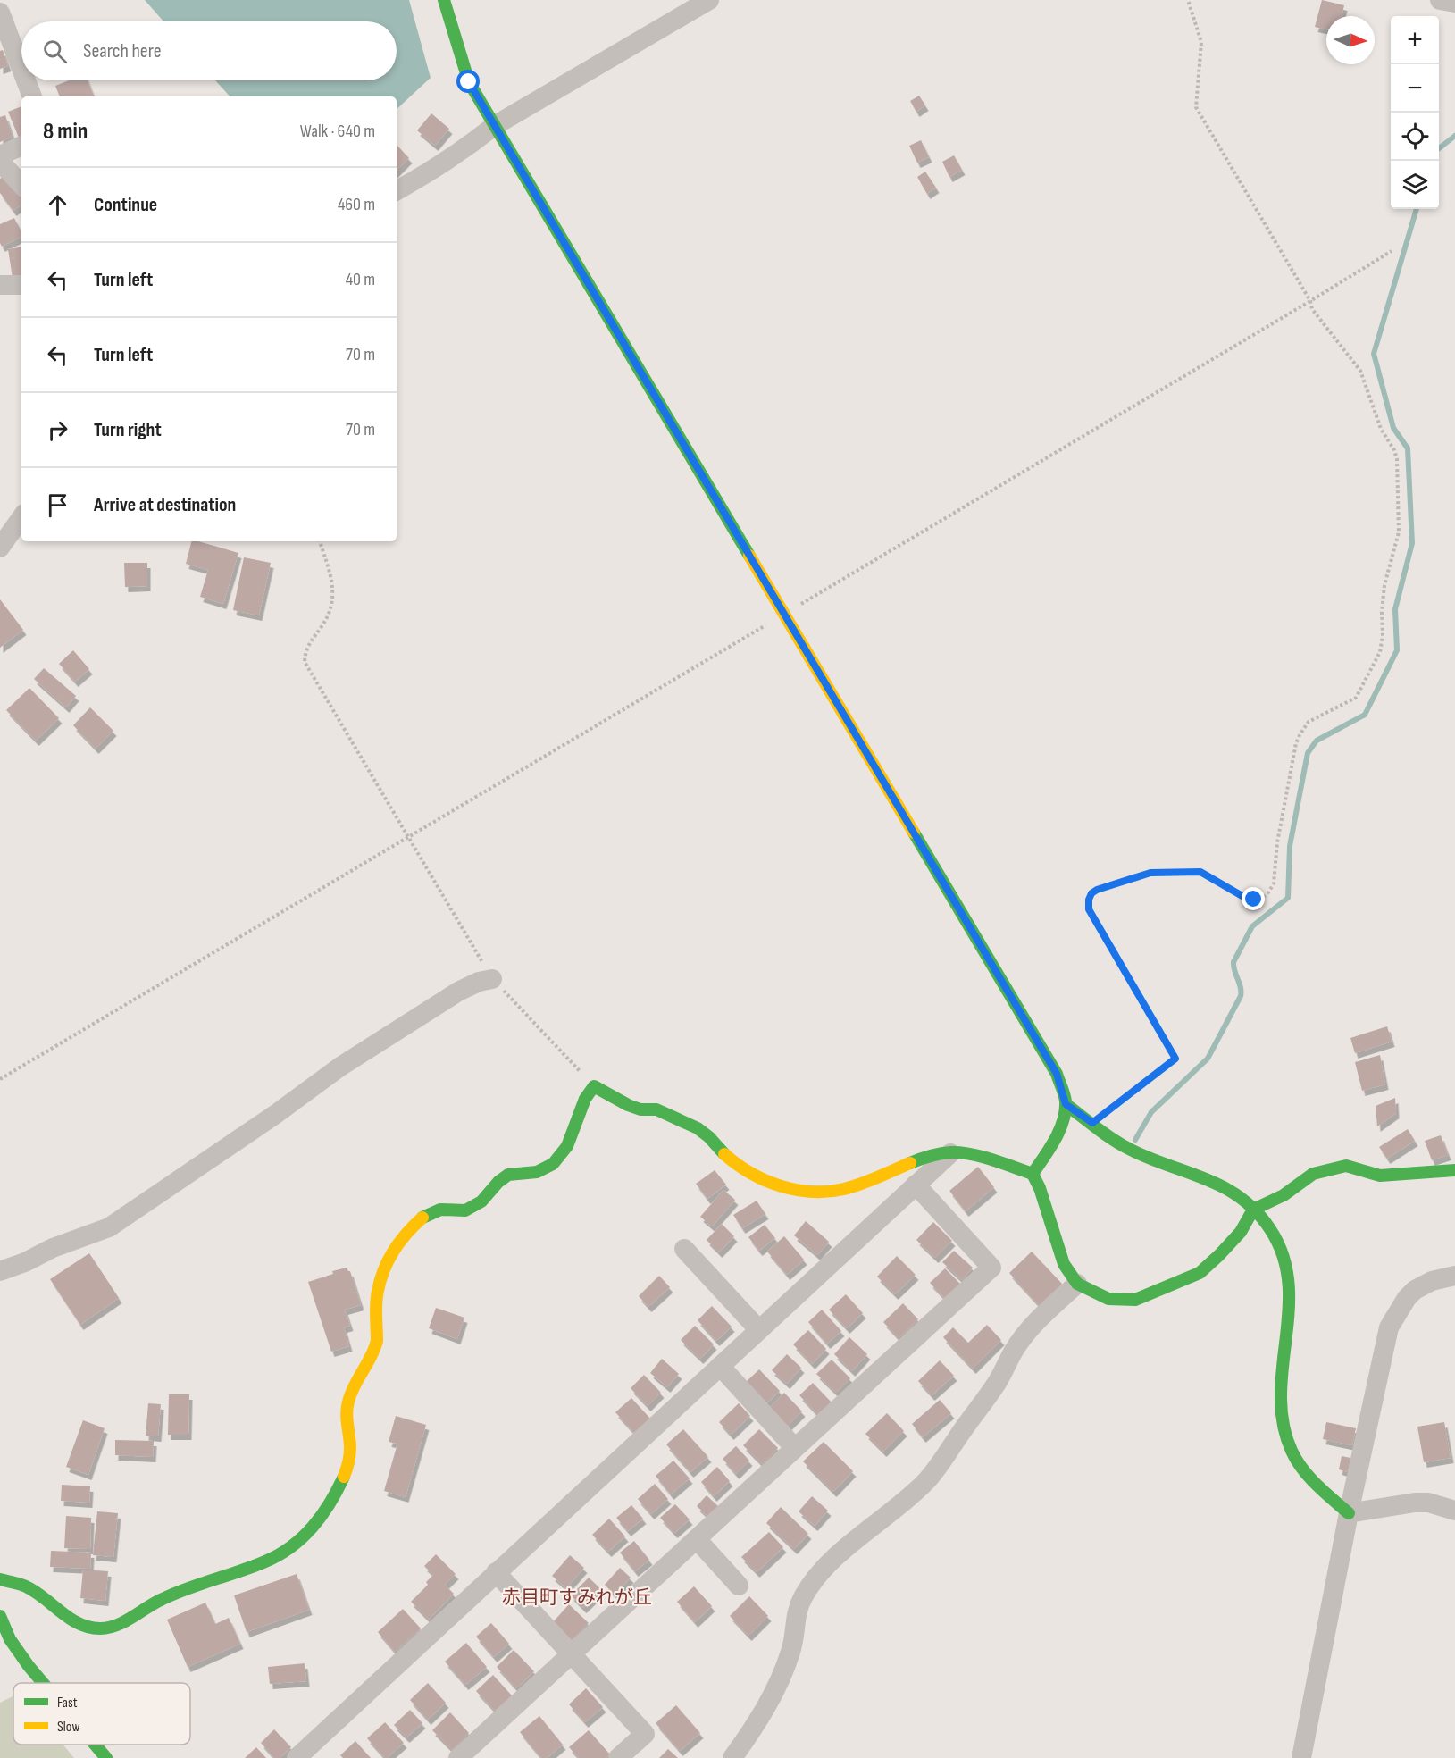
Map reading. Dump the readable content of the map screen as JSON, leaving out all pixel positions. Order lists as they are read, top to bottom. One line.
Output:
{"districts":["赤目町すみれが丘"],"legend":["Fast","Slow"],"north":"right","page":{"map_buttons":["+","−"],"search":"Search here","heading":["8 min","Walk · 640 m"],"list":[["Continue","460 m"],["Turn left","40 m"],["Turn left","70 m"],["Turn right","70 m"],"Arrive at destination"]}}
